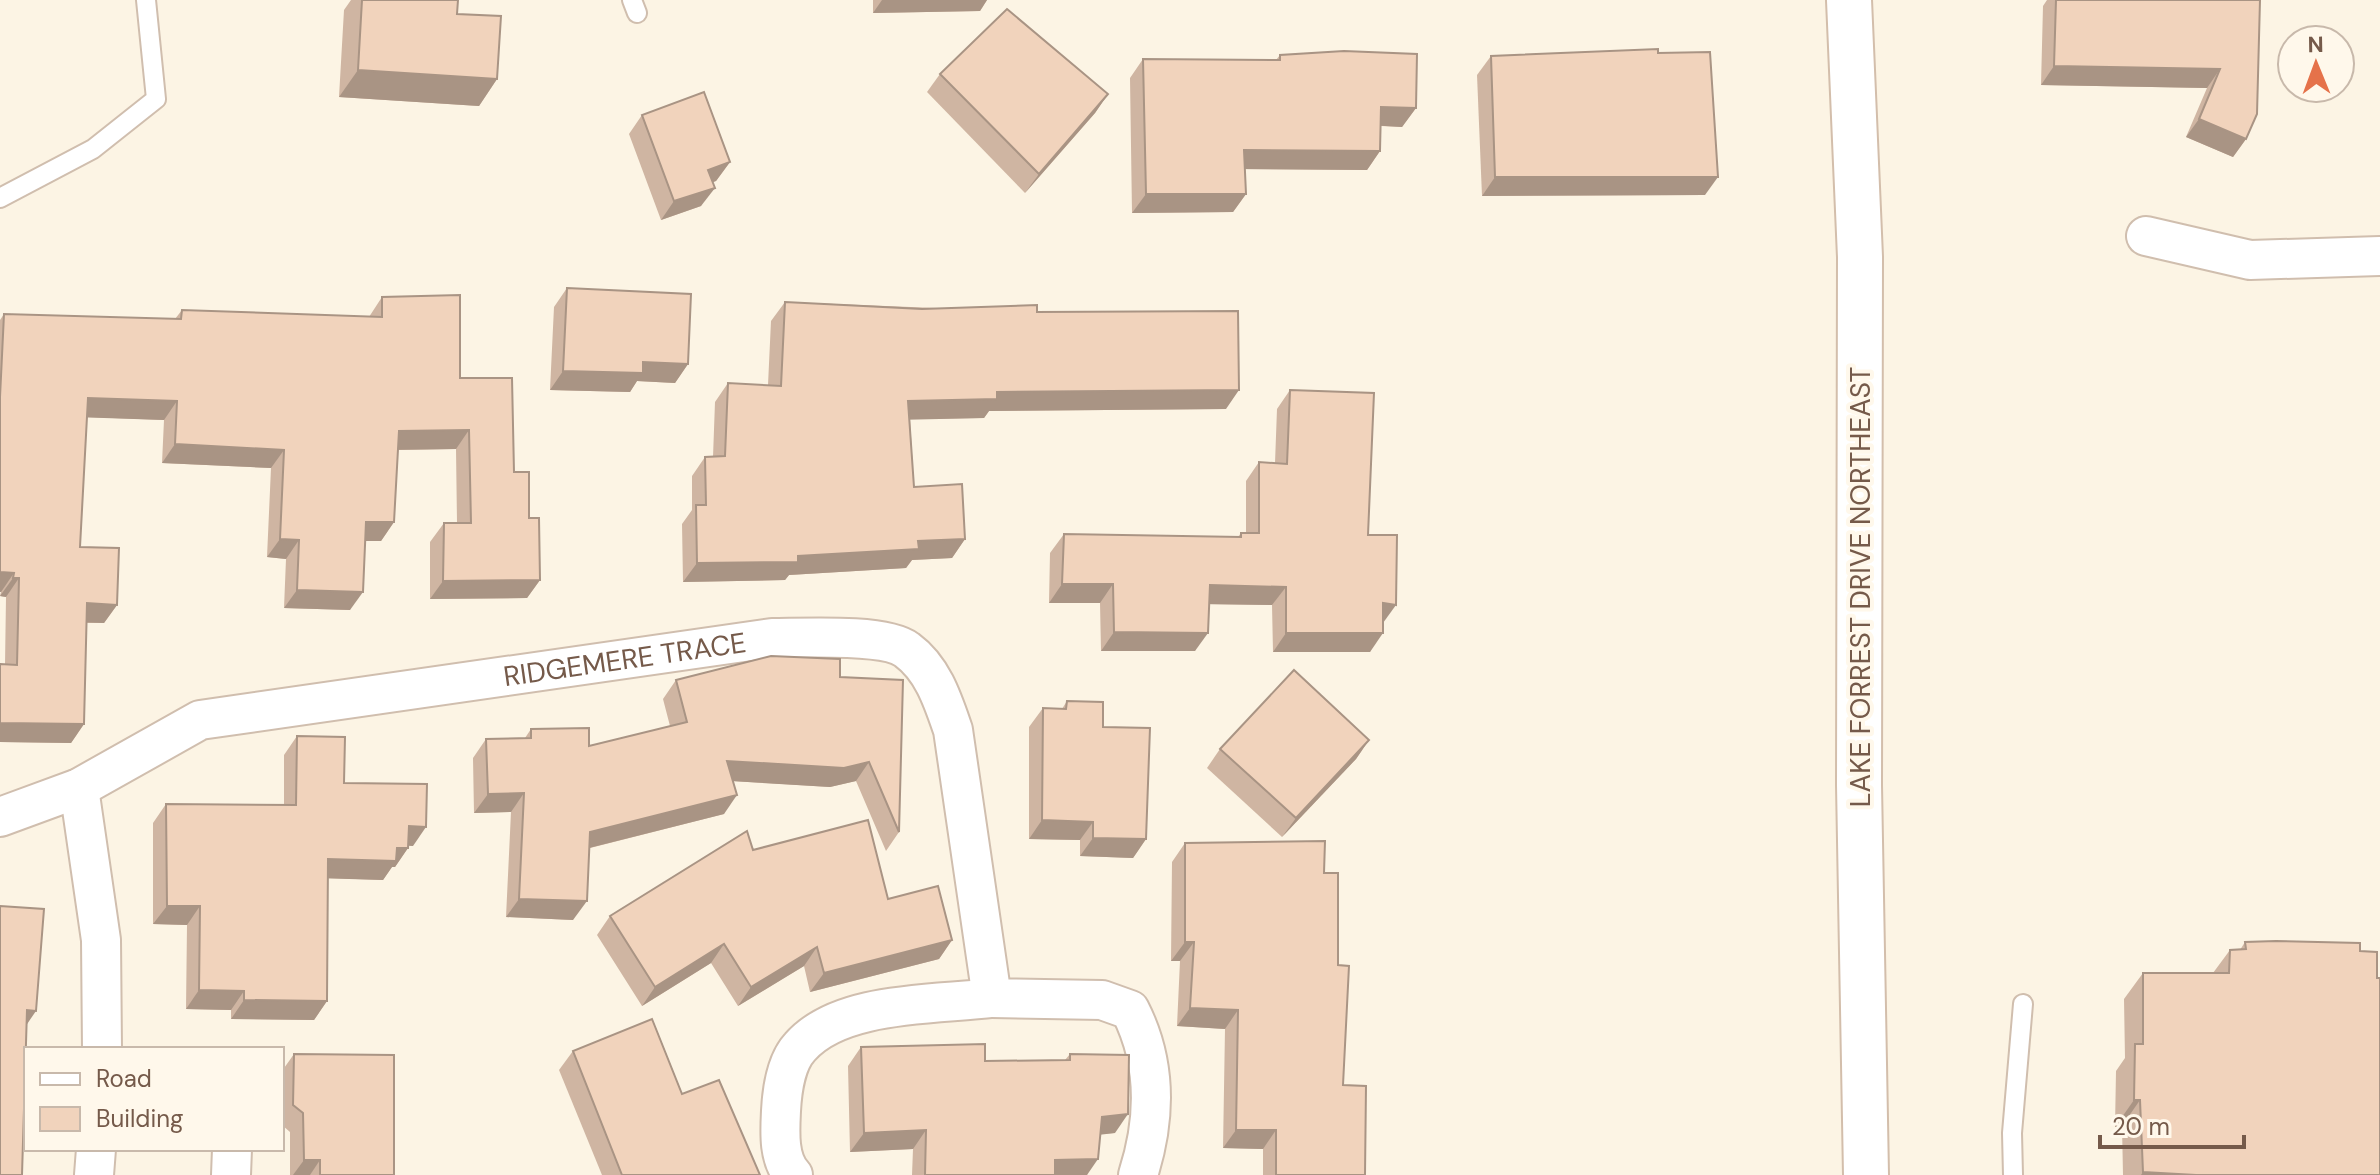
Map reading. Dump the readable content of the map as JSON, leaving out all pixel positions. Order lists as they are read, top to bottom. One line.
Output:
{"streets":{"street":["LAKE FORREST DRIVE NORTHEAST","RIDGEMERE TRACE"]},"legend":["Road","Building"],"scale_bar":"20 m","north":"top"}
